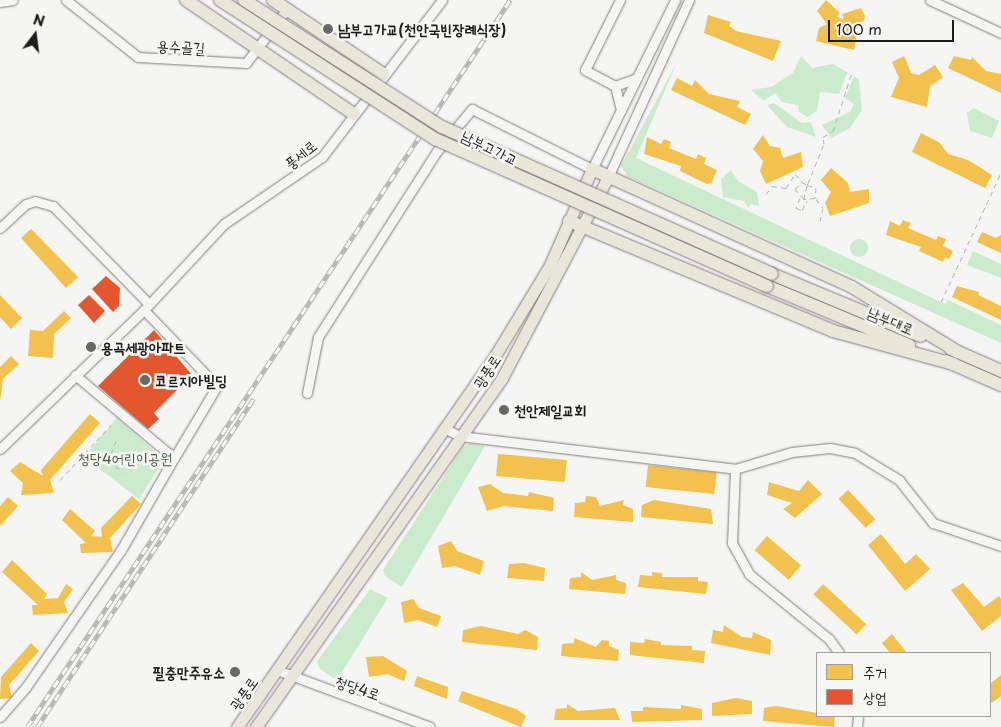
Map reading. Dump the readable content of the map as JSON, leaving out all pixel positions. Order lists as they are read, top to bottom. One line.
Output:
{"streets":{"highway":["남부고가교","남부대로"],"main road":["광풍로"],"street":["용수골길","풍세로","청당4로"]},"crossings":[["남부고가교","남부대로"],["광풍로","청당4로"]],"parks":["청당4어린이공원"],"places":["남부고가교(천안국빈장례식장)","용곡세광아파트","코르지아빌딩","천안제일교회","필충만주유소"],"legend":["주거","상업"],"scale_bar":"100 m","north":"top"}
